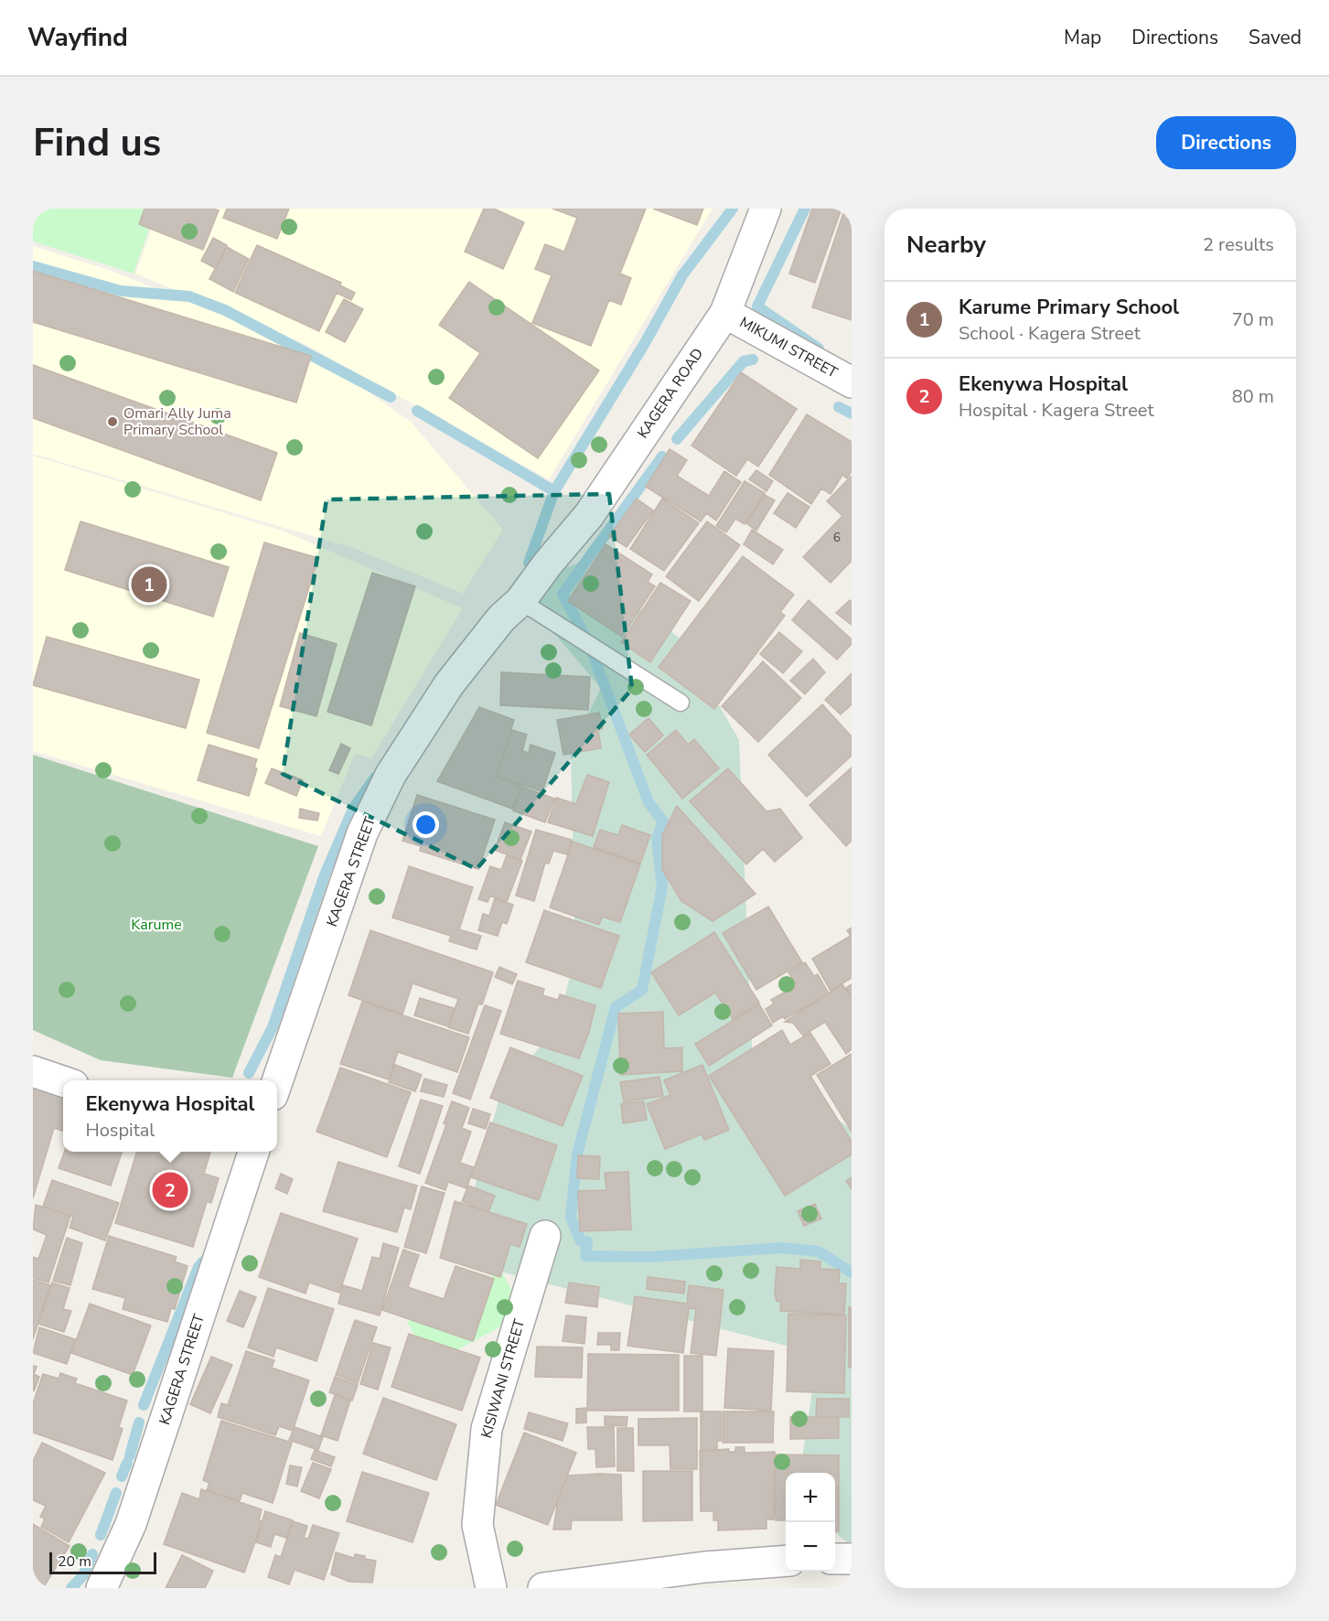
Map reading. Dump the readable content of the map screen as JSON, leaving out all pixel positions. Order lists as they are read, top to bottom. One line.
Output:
{"streets":{"street":["MIKUMI STREET","KAGERA ROAD","KAGERA STREET","KISIWANI STREET"]},"crossings":[["MIKUMI STREET","KAGERA ROAD"],["KAGERA ROAD","KAGERA STREET"]],"parks":["Karume"],"places":["Omari Ally Juma Primary School"],"house_numbers":["6"],"scale_bar":"20 m","page":{"header":"Wayfind","nav":["Map","Directions","Saved"],"buttons":"Directions","title":"Find us","heading":["Nearby","2 results"],"list":[{"mark":"1","name":"Karume Primary School","note":"School · Kagera Street","value":"70 m"},{"mark":"2","name":"Ekenywa Hospital","note":"Hospital · Kagera Street","value":"80 m"}],"pins":["1","2"],"popup":["Ekenywa Hospital","Hospital"],"map_buttons":["+","−"],"scale":"20 m"}}
